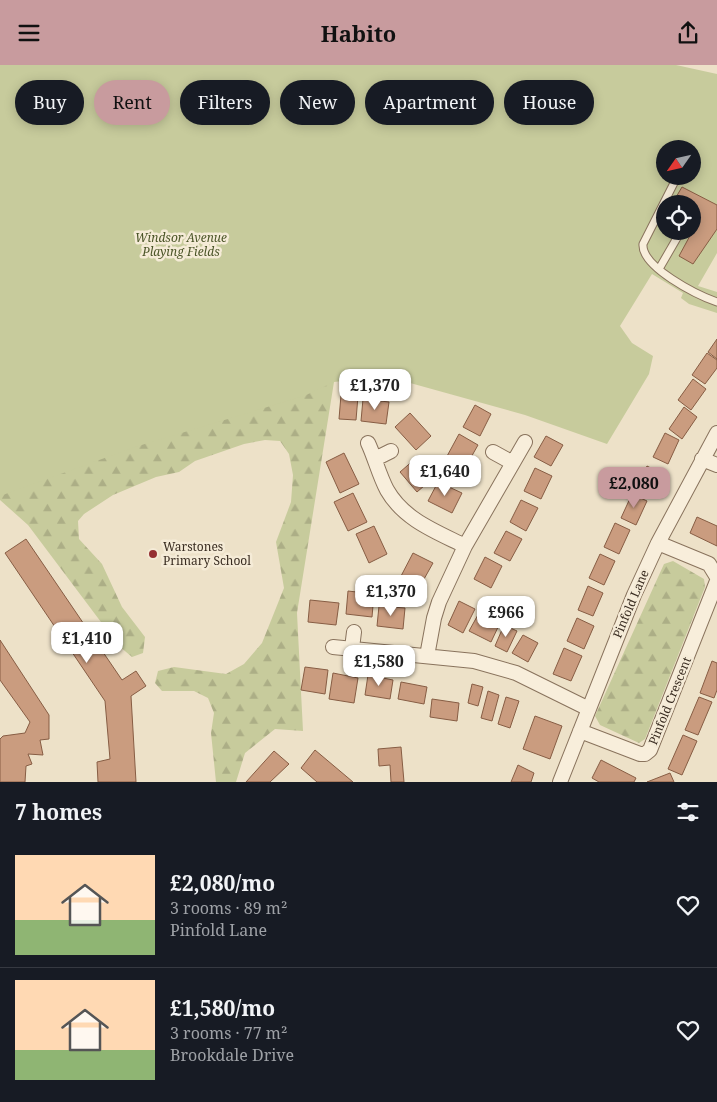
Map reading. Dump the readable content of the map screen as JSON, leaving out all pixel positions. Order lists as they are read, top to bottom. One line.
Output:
{"streets":{"street":["Pinfold Lane","Pinfold Crescent"]},"crossings":[["Pinfold Lane","Pinfold Crescent"]],"parks":["Windsor Avenue Playing Fields"],"places":["Warstones Primary School"],"north":"bottom left","page":{"header":"Habito","chip":["Buy","Rent","Filters","New","Apartment","House"],"price":["£1,370","£1,640","£2,080","£1,370","£966","£1,410","£1,580"],"heading":"7 homes","list":[{"name":"£2,080/mo","note":"3 rooms · 89 m² · Pinfold Lane"},{"name":"£1,580/mo","note":"3 rooms · 77 m² · Brookdale Drive"}]}}
